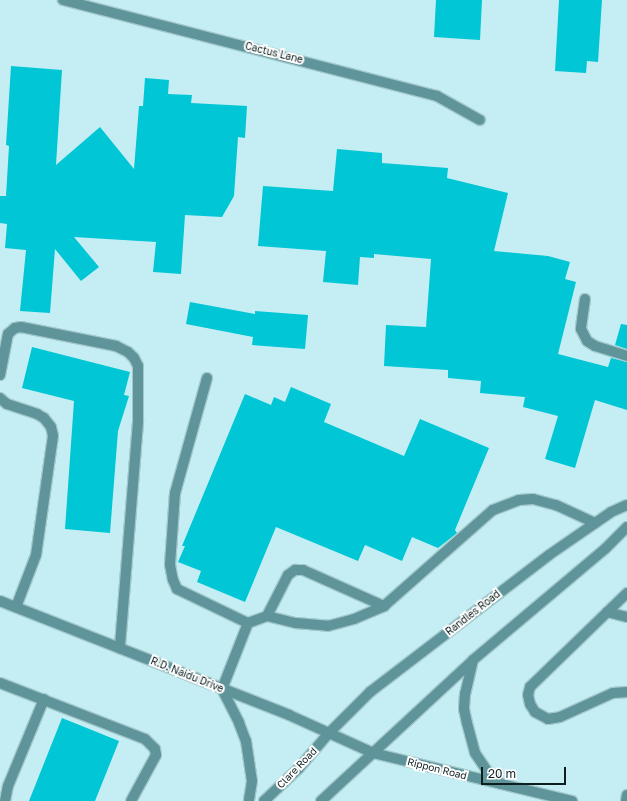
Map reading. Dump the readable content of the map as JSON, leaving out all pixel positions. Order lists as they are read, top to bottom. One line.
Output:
{"streets":{"street":["Cactus Lane","Randles Road","R.D. Naidu Drive","Clare Road","Rippon Road"]},"crossings":[["Randles Road","R.D. Naidu Drive"],["Randles Road","Clare Road"],["R.D. Naidu Drive","Clare Road"],["R.D. Naidu Drive","Rippon Road"]],"scale_bar":"20 m"}
